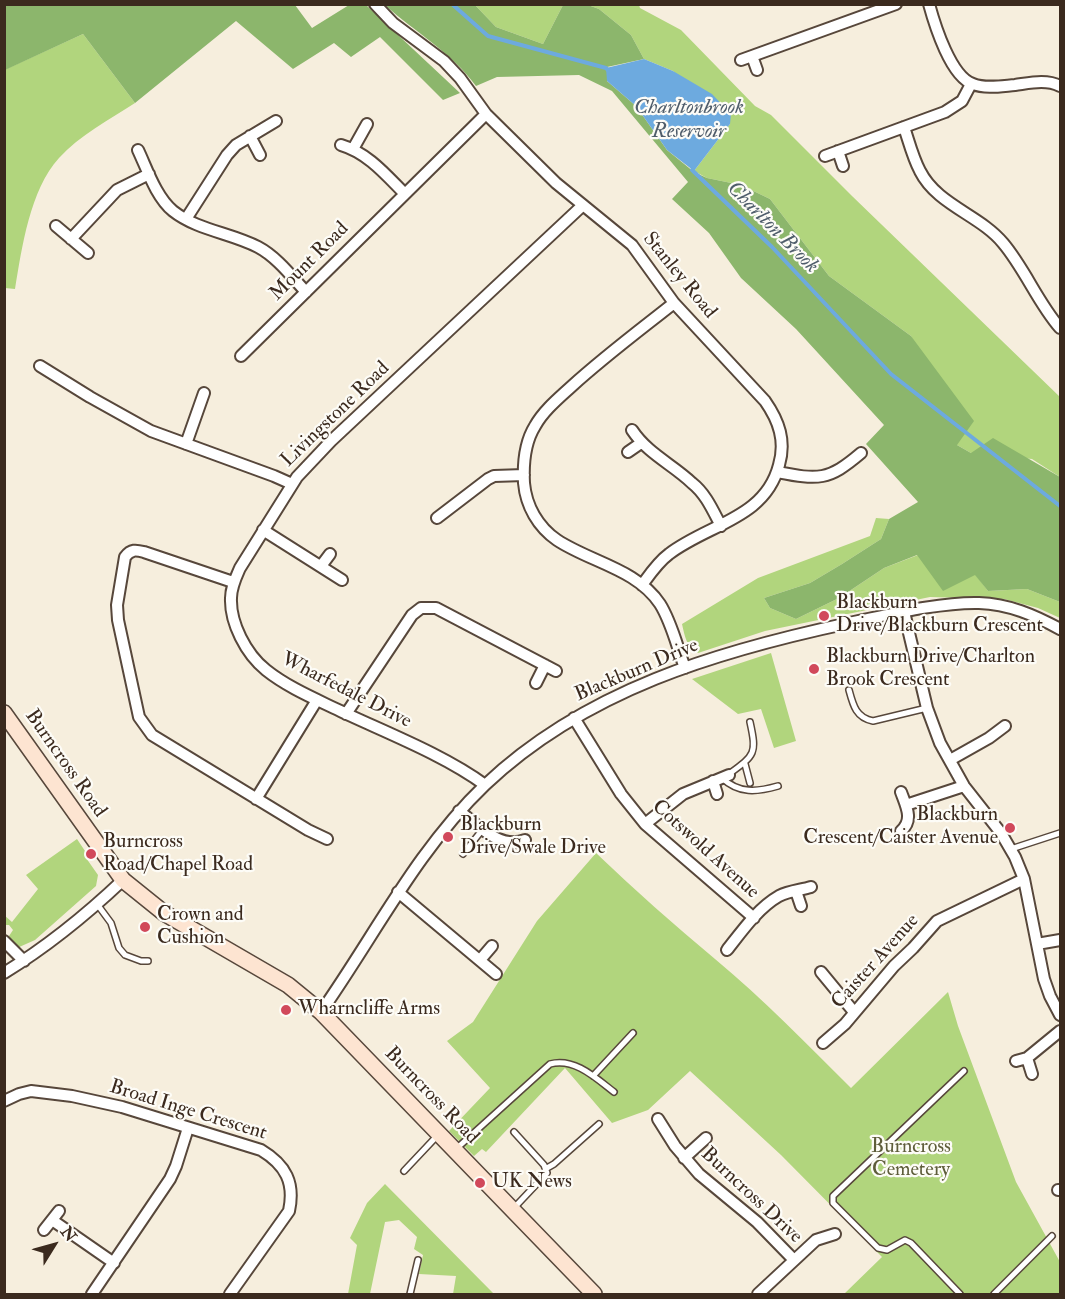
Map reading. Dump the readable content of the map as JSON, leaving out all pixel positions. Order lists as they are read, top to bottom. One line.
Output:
{"streets":{"main road":["Burncross Road"],"street":["Mount Road","Stanley Road","Livingstone Road","Blackburn Drive","Wharfedale Drive","Cotswold Avenue","Caister Avenue","Broad Inge Crescent","Burncross Drive"]},"crossings":[["Mount Road","Stanley Road"],["Stanley Road","Livingstone Road"],["Livingstone Road","Wharfedale Drive"],["Blackburn Drive","Wharfedale Drive"],["Blackburn Drive","Burncross Road"],["Blackburn Drive","Cotswold Avenue"]],"water":["Charltonbrook Reservoir","Charlton Brook"],"parks":["Burncross Cemetery"],"places":["Blackburn Drive/Blackburn Crescent","Blackburn Drive/Charlton Brook Crescent","Blackburn Crescent/Caister Avenue","Blackburn Drive/Swale Drive","Burncross Road/Chapel Road","Crown and Cushion","Wharncliffe Arms","UK News"],"north":"top right"}
